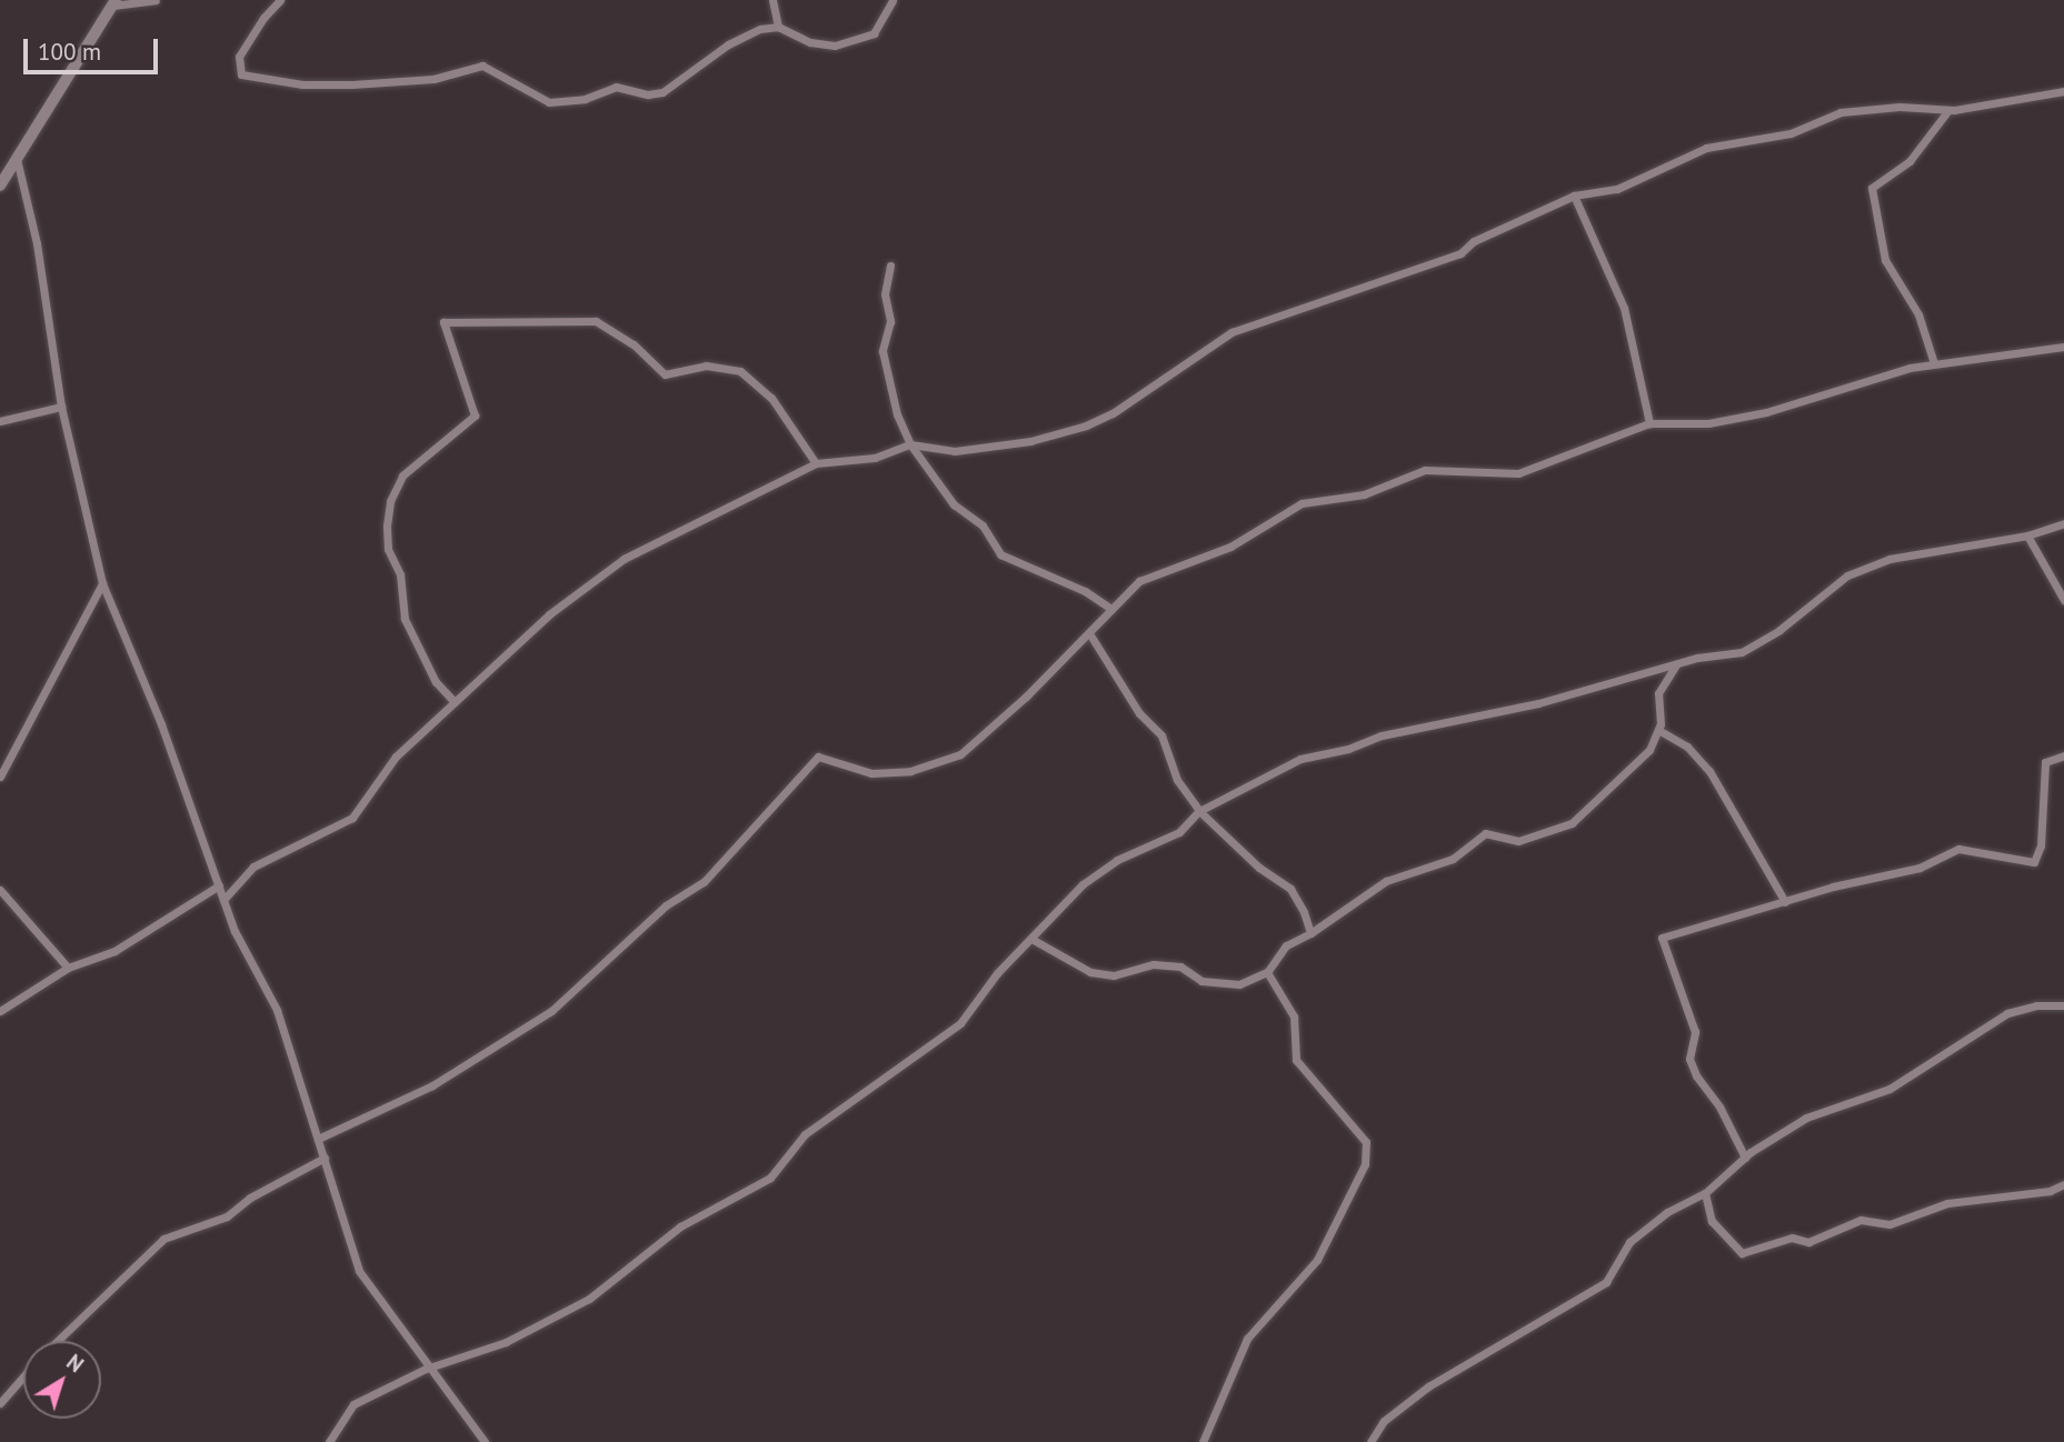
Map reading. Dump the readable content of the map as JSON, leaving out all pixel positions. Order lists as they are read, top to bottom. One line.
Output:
{"scale_bar":"100 m","north":"top right"}
